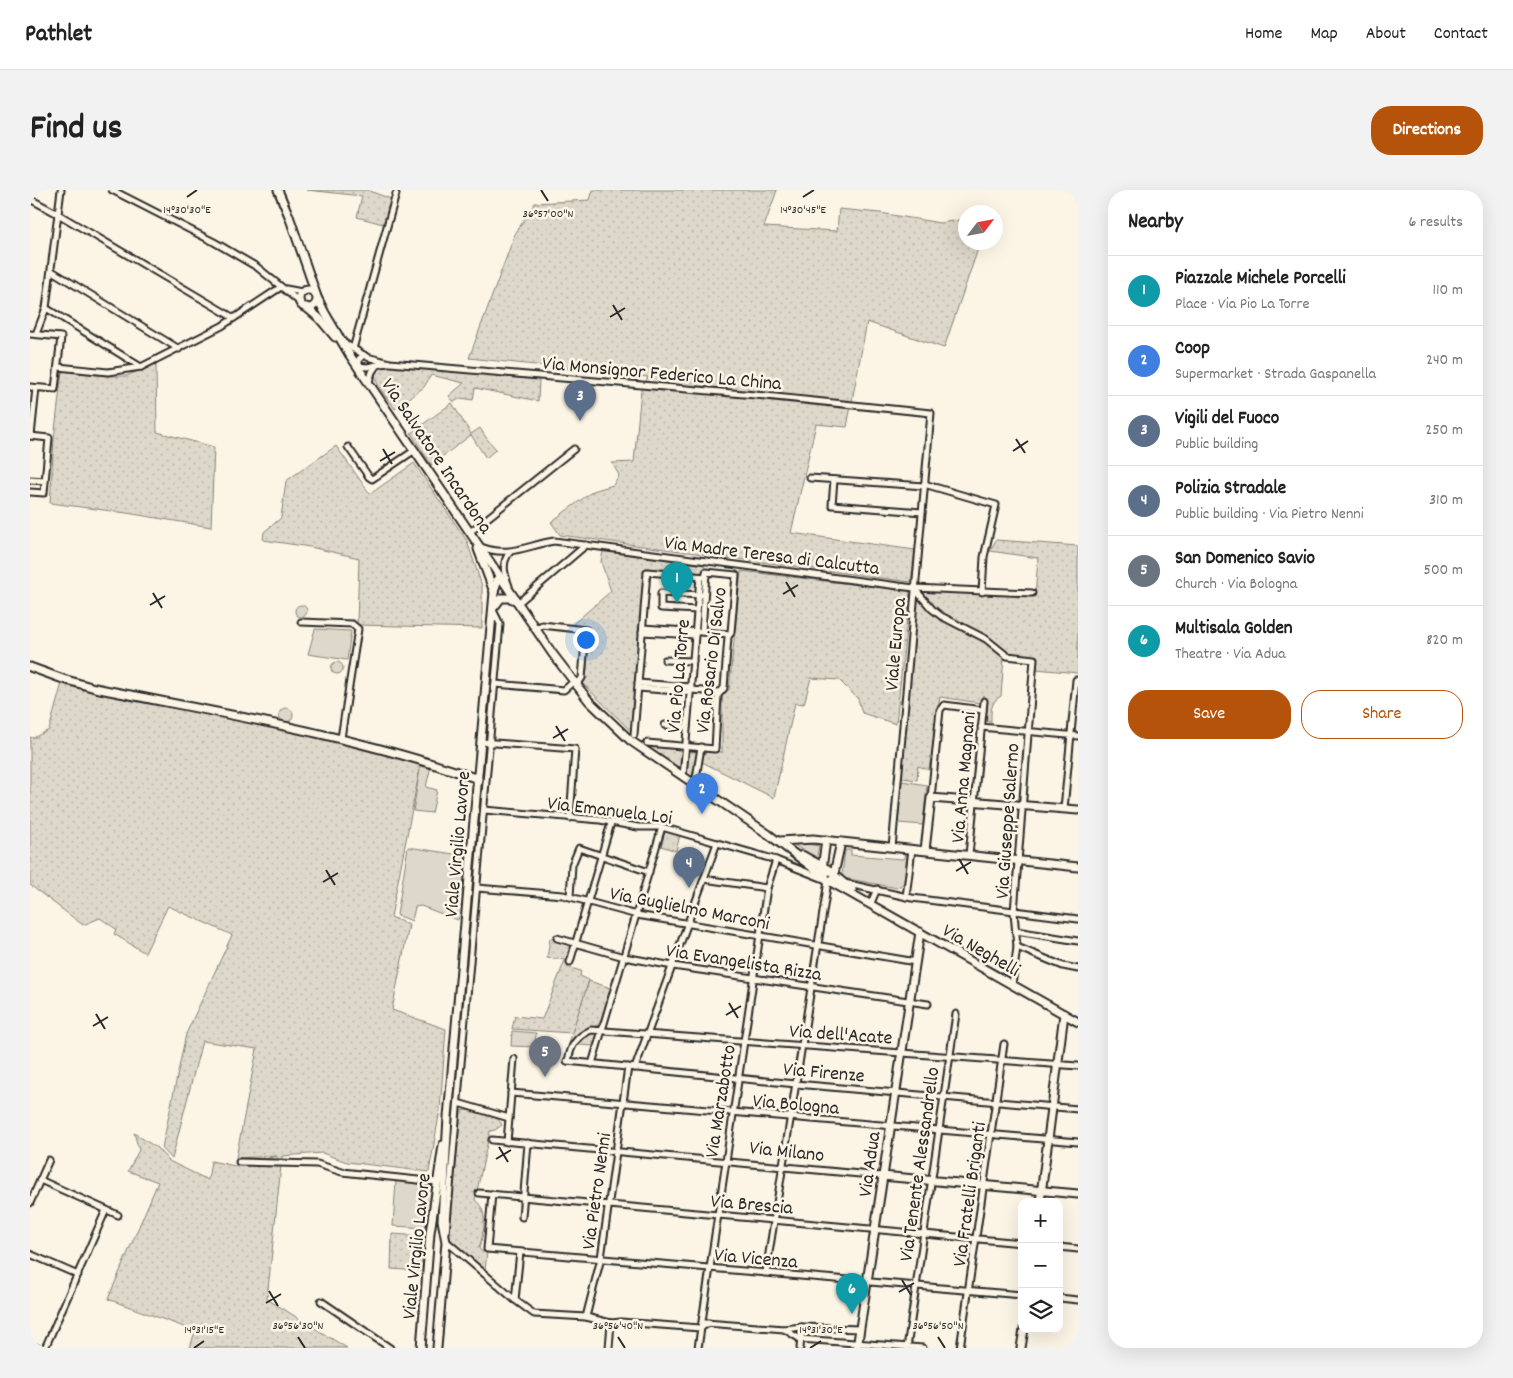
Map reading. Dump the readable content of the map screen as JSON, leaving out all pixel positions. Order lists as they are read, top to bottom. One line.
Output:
{"streets":{"street":["Via Monsignor Federico La China","Via Salvatore Incardona","Via Madre Teresa di Calcutta","Viale Europa","Via Rosario Di Salvo","Via Pio La Torre","Via Anna Magnani","Via Emanuela Loi","Via Giuseppe Salerno","Viale Virgilio Lavore","Via Guglielmo Marconi","Via Neghelli","Via Evangelista Rizza","Via dell'Acate","Via Firenze","Via Marzabotto","Via Bologna","Via Milano","Via Adua","Via Tenente Alessandrello","Via Pietro Nenni","Via Fratelli Briganti","Via Brescia","Via Vicenza"]},"crossings":[["Via Monsignor Federico La China","Viale Europa"],["Via Salvatore Incardona","Via Madre Teresa di Calcutta"],["Via Salvatore Incardona","Via Pio La Torre"],["Via Salvatore Incardona","Viale Virgilio Lavore"],["Via Madre Teresa di Calcutta","Viale Europa"],["Via Madre Teresa di Calcutta","Via Giuseppe Salerno"],["Viale Europa","Via Giuseppe Salerno"],["Via Emanuela Loi","Via Marzabotto"],["Via Giuseppe Salerno","Via Neghelli"],["Via Guglielmo Marconi","Via Marzabotto"],["Via Guglielmo Marconi","Via Adua"],["Via Neghelli","Via Adua"],["Via Evangelista Rizza","Via Marzabotto"],["Via Evangelista Rizza","Via Adua"],["Via dell'Acate","Via Firenze"],["Via dell'Acate","Via Marzabotto"],["Via dell'Acate","Via Adua"],["Via dell'Acate","Via Tenente Alessandrello"],["Via dell'Acate","Via Fratelli Briganti"],["Via Firenze","Via Marzabotto"],["Via Firenze","Via Adua"],["Via Firenze","Via Tenente Alessandrello"],["Via Firenze","Via Pietro Nenni"],["Via Firenze","Via Fratelli Briganti"],["Via Marzabotto","Via Bologna"],["Via Marzabotto","Via Milano"],["Via Marzabotto","Via Brescia"],["Via Marzabotto","Via Vicenza"],["Via Bologna","Via Adua"],["Via Bologna","Via Tenente Alessandrello"],["Via Bologna","Via Pietro Nenni"],["Via Bologna","Via Fratelli Briganti"],["Via Milano","Via Adua"],["Via Milano","Via Tenente Alessandrello"],["Via Milano","Via Pietro Nenni"],["Via Milano","Via Fratelli Briganti"],["Via Adua","Via Brescia"],["Via Adua","Via Vicenza"],["Via Tenente Alessandrello","Via Brescia"],["Via Tenente Alessandrello","Via Vicenza"],["Via Pietro Nenni","Via Brescia"],["Via Pietro Nenni","Via Vicenza"],["Via Fratelli Briganti","Via Brescia"],["Via Fratelli Briganti","Via Vicenza"],["Via Brescia","Via Vicenza"]],"north":"top right","page":{"header":"Pathlet","nav":["Home","Map","About","Contact"],"title":"Find us","buttons":["Directions",["Save","Share"]],"heading":["Nearby","6 results"],"list":[{"mark":"1","name":"Piazzale Michele Porcelli","note":"Place · Via Pio La Torre","value":"110 m"},{"mark":"2","name":"Coop","note":"Supermarket · Strada Gaspanella","value":"240 m"},{"mark":"3","name":"Vigili del Fuoco","note":"Public building","value":"250 m"},{"mark":"4","name":"Polizia Stradale","note":"Public building · Via Pietro Nenni","value":"310 m"},{"mark":"5","name":"San Domenico Savio","note":"Church · Via Bologna","value":"500 m"},{"mark":"6","name":"Multisala Golden","note":"Theatre · Via Adua","value":"820 m"}],"pins":["3","1","2","4","5","6"],"map_buttons":["+","−"]},"coordinates":["14°30'30\"E","14°30'45\"E","36°57'00\"N","36°56'30\"N","36°56'40\"N","36°56'50\"N","14°31'15\"E","14°31'30\"E"]}
